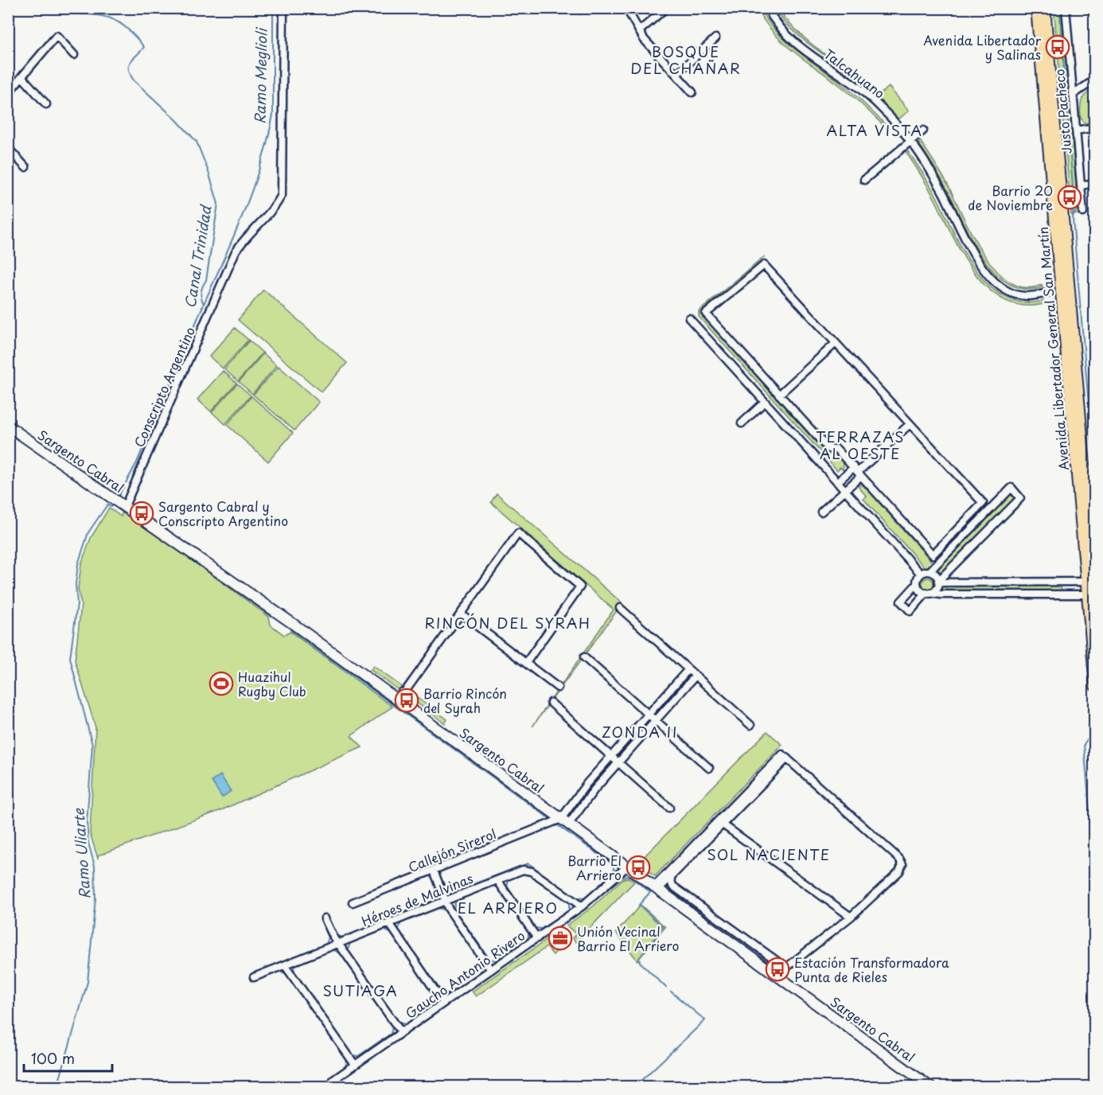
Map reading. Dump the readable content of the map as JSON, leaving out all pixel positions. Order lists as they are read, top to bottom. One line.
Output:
{"streets":{"main road":["Avenida Libertador General San Martín","Sargento Cabral"],"street":["Talcahuano","Justo Pacheco","Conscripto Argentino","Callejón Sirerol","Héroes de Malvinas","Gaucho Antonio Rivero"]},"crossings":[["Conscripto Argentino","Sargento Cabral"],["Sargento Cabral","Callejón Sirerol"],["Sargento Cabral","Gaucho Antonio Rivero"],["Héroes de Malvinas","Gaucho Antonio Rivero"]],"districts":["BOSQUE DEL CHAÑAR","ALTA VISTA","TERRAZAS AL OESTE","RINCÓN DEL SYRAH","ZONDA II","SOL NACIENTE","EL ARRIERO","SUTIAGA"],"water":["Ramo Meglioli","Canal Trinidad","Ramo Uliarte"],"places":{"bus stop":["Avenida Libertador y Salinas","Barrio 20 de Noviembre","Sargento Cabral y Conscripto Argentino","Barrio Rincón del Syrah","Barrio El Arriero","Estación Transformadora Punta de Rieles"],"sports":["Huazihul Rugby Club"],"office":["Unión Vecinal Barrio El Arriero"]},"scale_bar":"100 m"}
